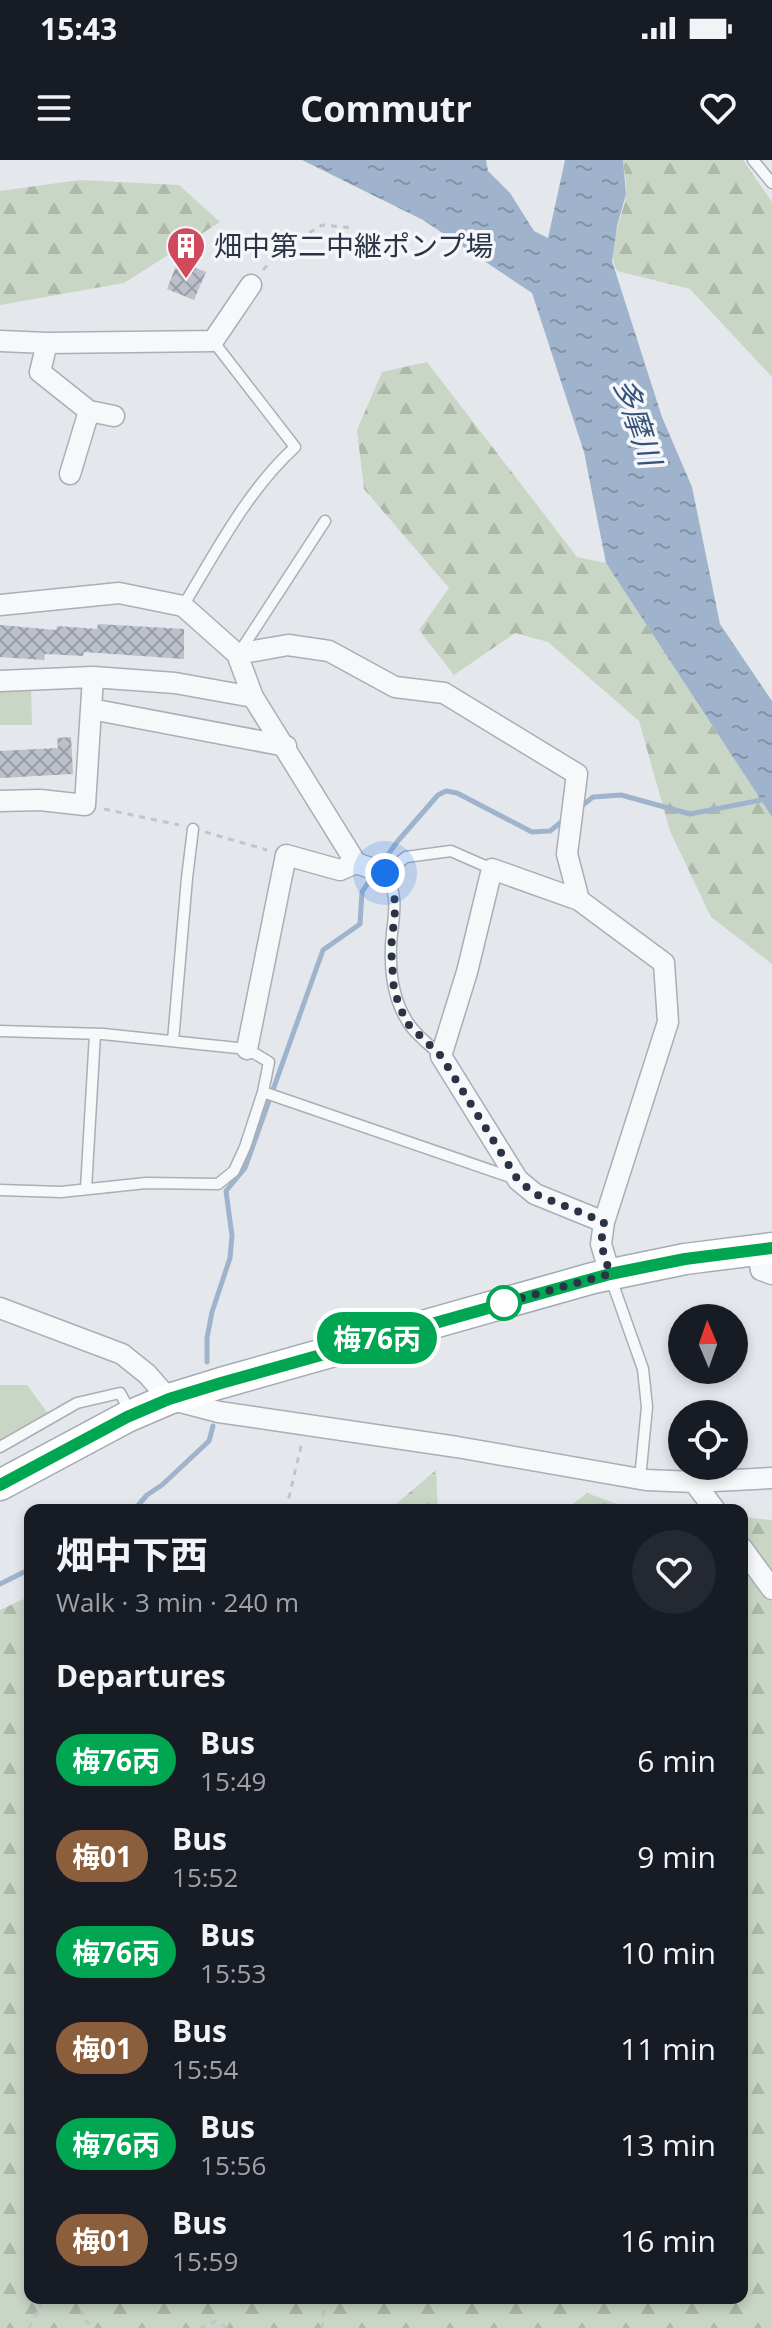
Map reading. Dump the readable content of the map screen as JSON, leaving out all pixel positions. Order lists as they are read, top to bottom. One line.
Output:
{"water":["多摩川"],"places":{"building":["畑中第二中継ポンプ場"]},"lines":["bus line 梅76丙"],"north":"top","page":{"status":"15:43","header":"Commutr","on_map":"梅76丙","heading":[["畑中下西","Walk · 3 min · 240 m"],"Departures"],"list":[{"mark":"梅76丙","name":"Bus","note":"15:49","value":"6 min"},{"mark":"梅01","name":"Bus","note":"15:52","value":"9 min"},{"mark":"梅76丙","name":"Bus","note":"15:53","value":"10 min"},{"mark":"梅01","name":"Bus","note":"15:54","value":"11 min"},{"mark":"梅76丙","name":"Bus","note":"15:56","value":"13 min"},{"mark":"梅01","name":"Bus","note":"15:59","value":"16 min"}]}}
